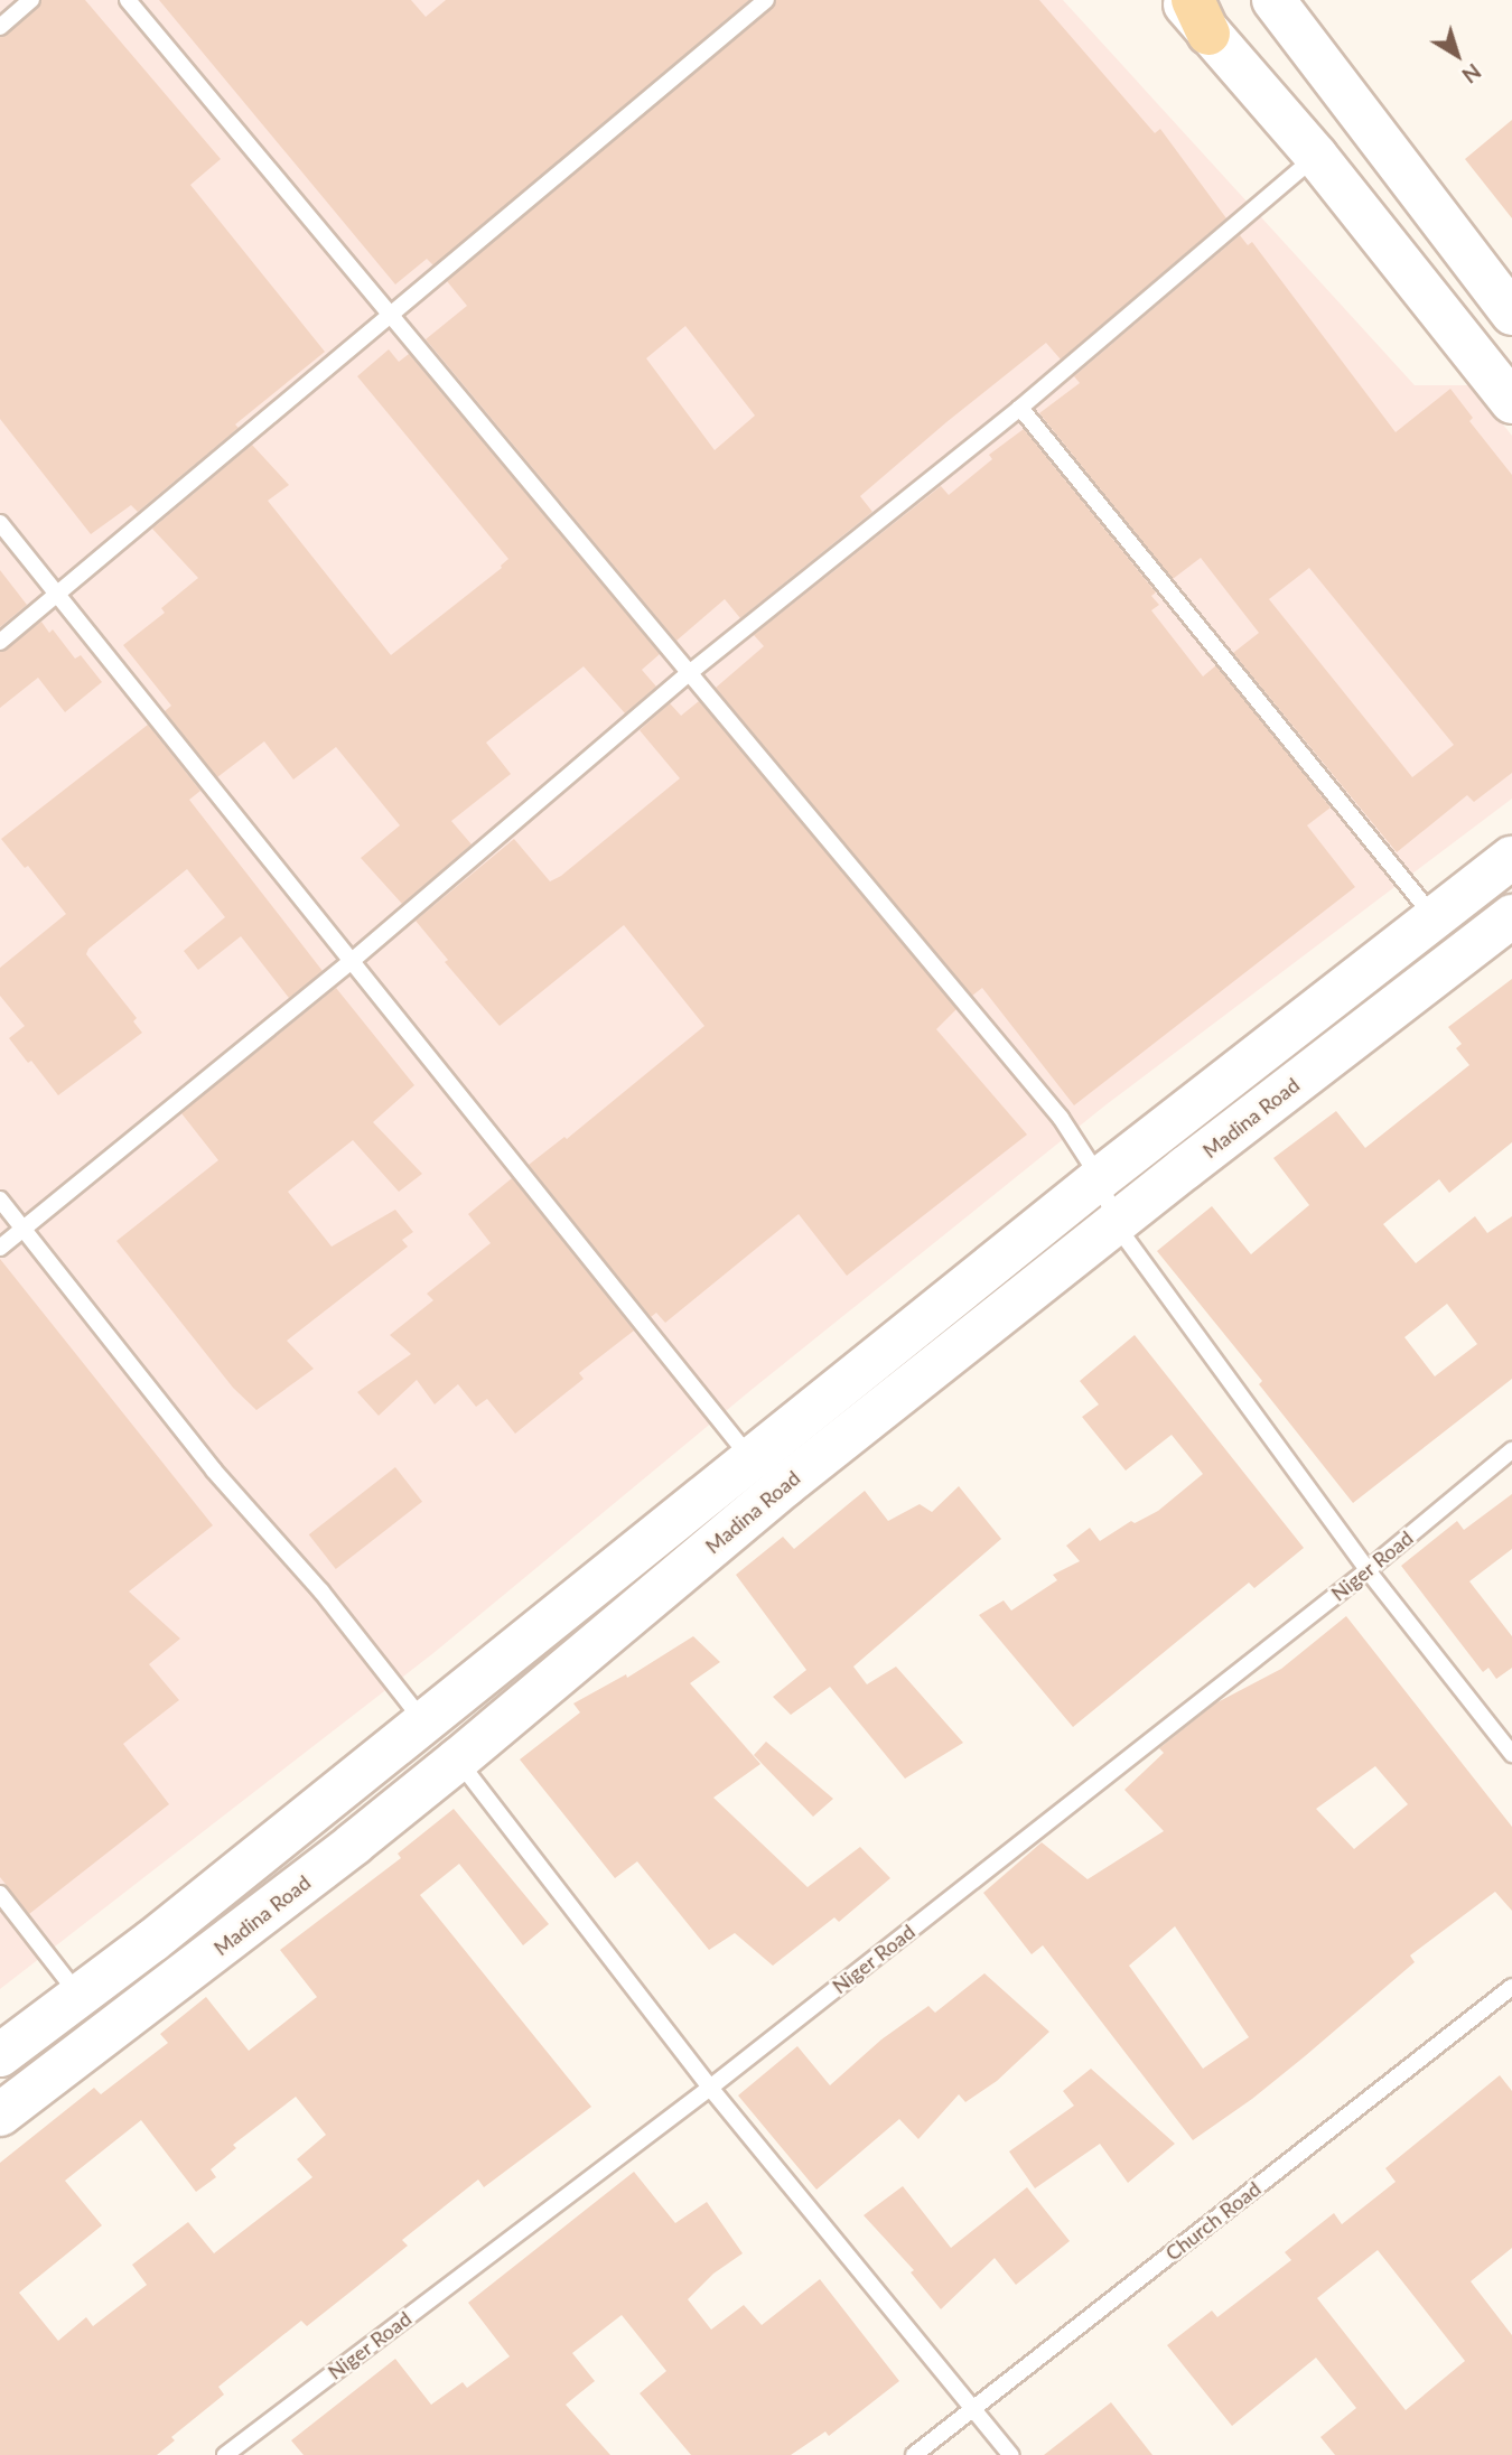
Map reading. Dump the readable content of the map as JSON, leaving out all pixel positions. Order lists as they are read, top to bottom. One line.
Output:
{"streets":{"main road":["Madina Road"],"lane":["Niger Road","Church Road"]},"north":"bottom right"}
